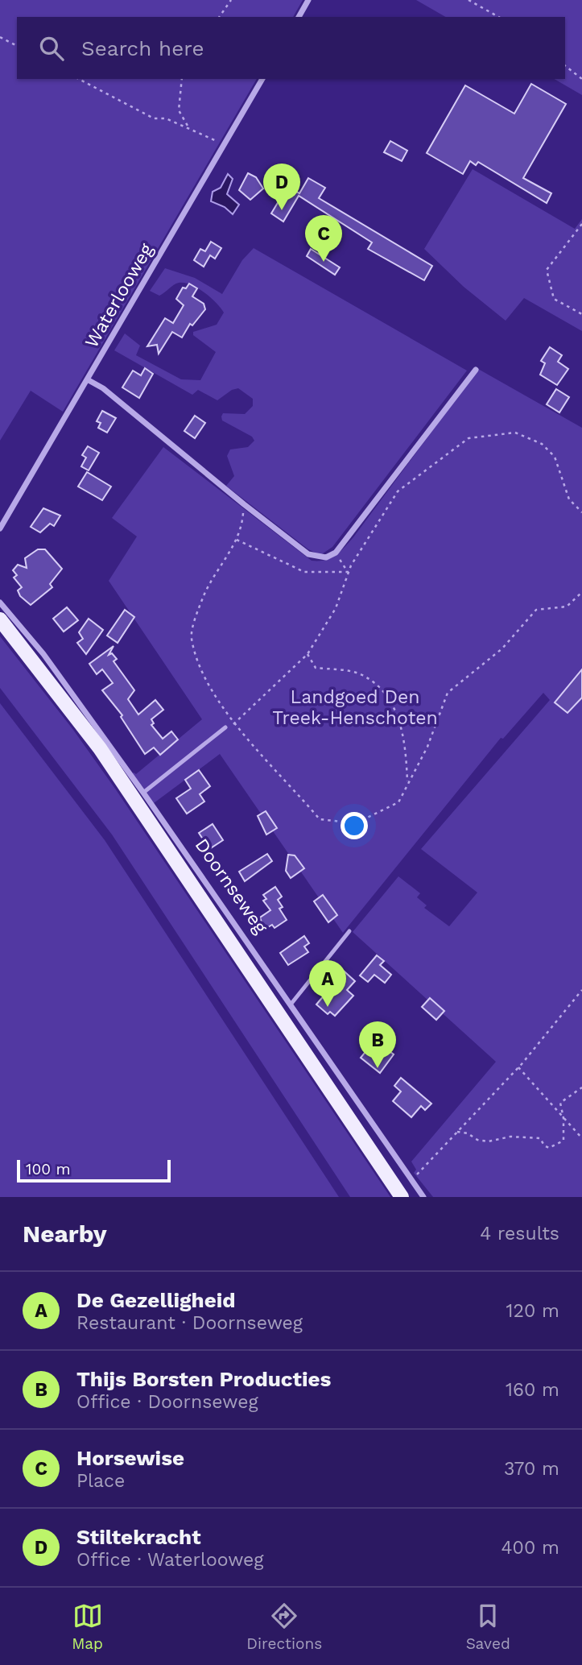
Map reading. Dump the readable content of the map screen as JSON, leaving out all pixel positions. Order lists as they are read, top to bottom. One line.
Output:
{"streets":{"main road":["Doornseweg"],"street":["Waterlooweg"]},"parks":["Landgoed Den Treek-Henschoten"],"scale_bar":"100 m","page":{"search":"Search here","pins":["D","C","A","B"],"scale":"100 m","heading":["Nearby","4 results"],"list":[{"mark":"A","name":"De Gezelligheid","note":"Restaurant · Doornseweg","value":"120 m"},{"mark":"B","name":"Thijs Borsten Producties","note":"Office · Doornseweg","value":"160 m"},{"mark":"C","name":"Horsewise","note":"Place","value":"370 m"},{"mark":"D","name":"Stiltekracht","note":"Office · Waterlooweg","value":"400 m"}],"nav":["Map","Directions","Saved"]}}
